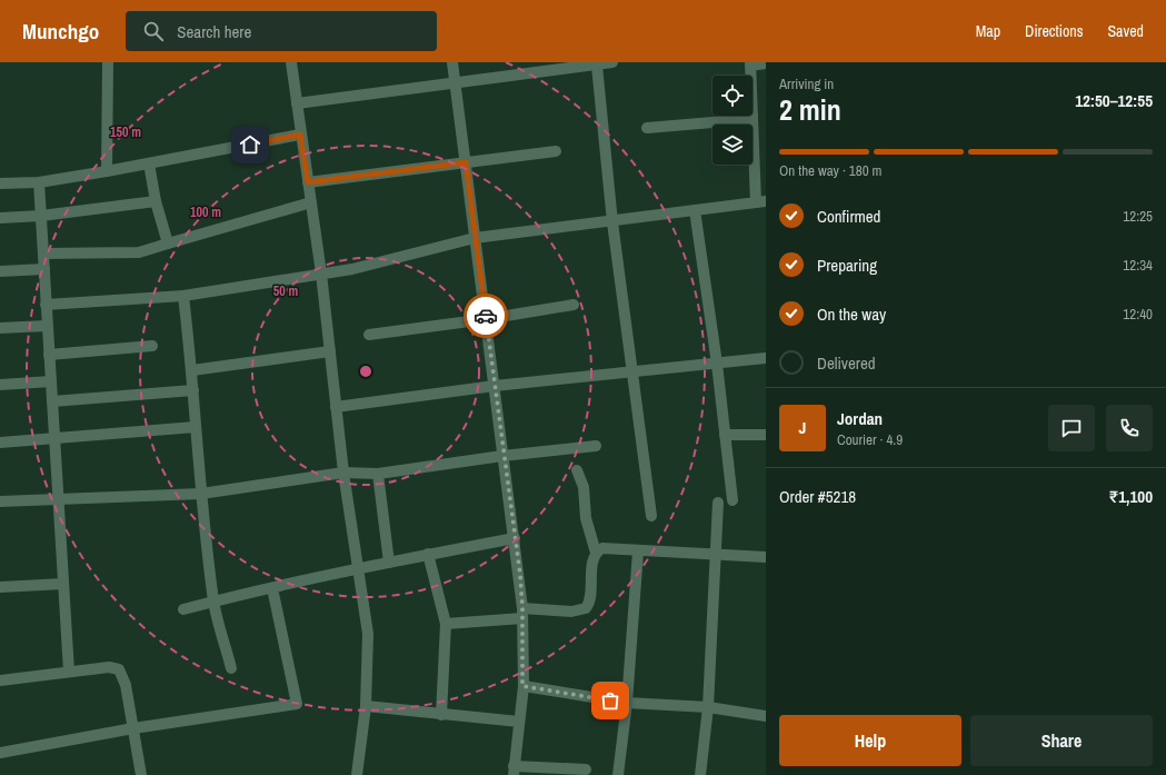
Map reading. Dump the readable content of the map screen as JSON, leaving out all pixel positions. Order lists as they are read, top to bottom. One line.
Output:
{"page":{"header":"Munchgo","search":"Search here","nav":["Map","Directions","Saved"],"heading":["2 min","Arriving in","12:50–12:55"],"panel":["Jordan","Courier · 4.9","Order #5218","₹1,100"],"bar":"On the way · 180 m","list":[["Confirmed","12:25"],["Preparing","12:34"],["On the way","12:40"],"Delivered"],"round":"J","buttons":["Help","Share"]},"rings":["150 m","100 m","50 m"]}
